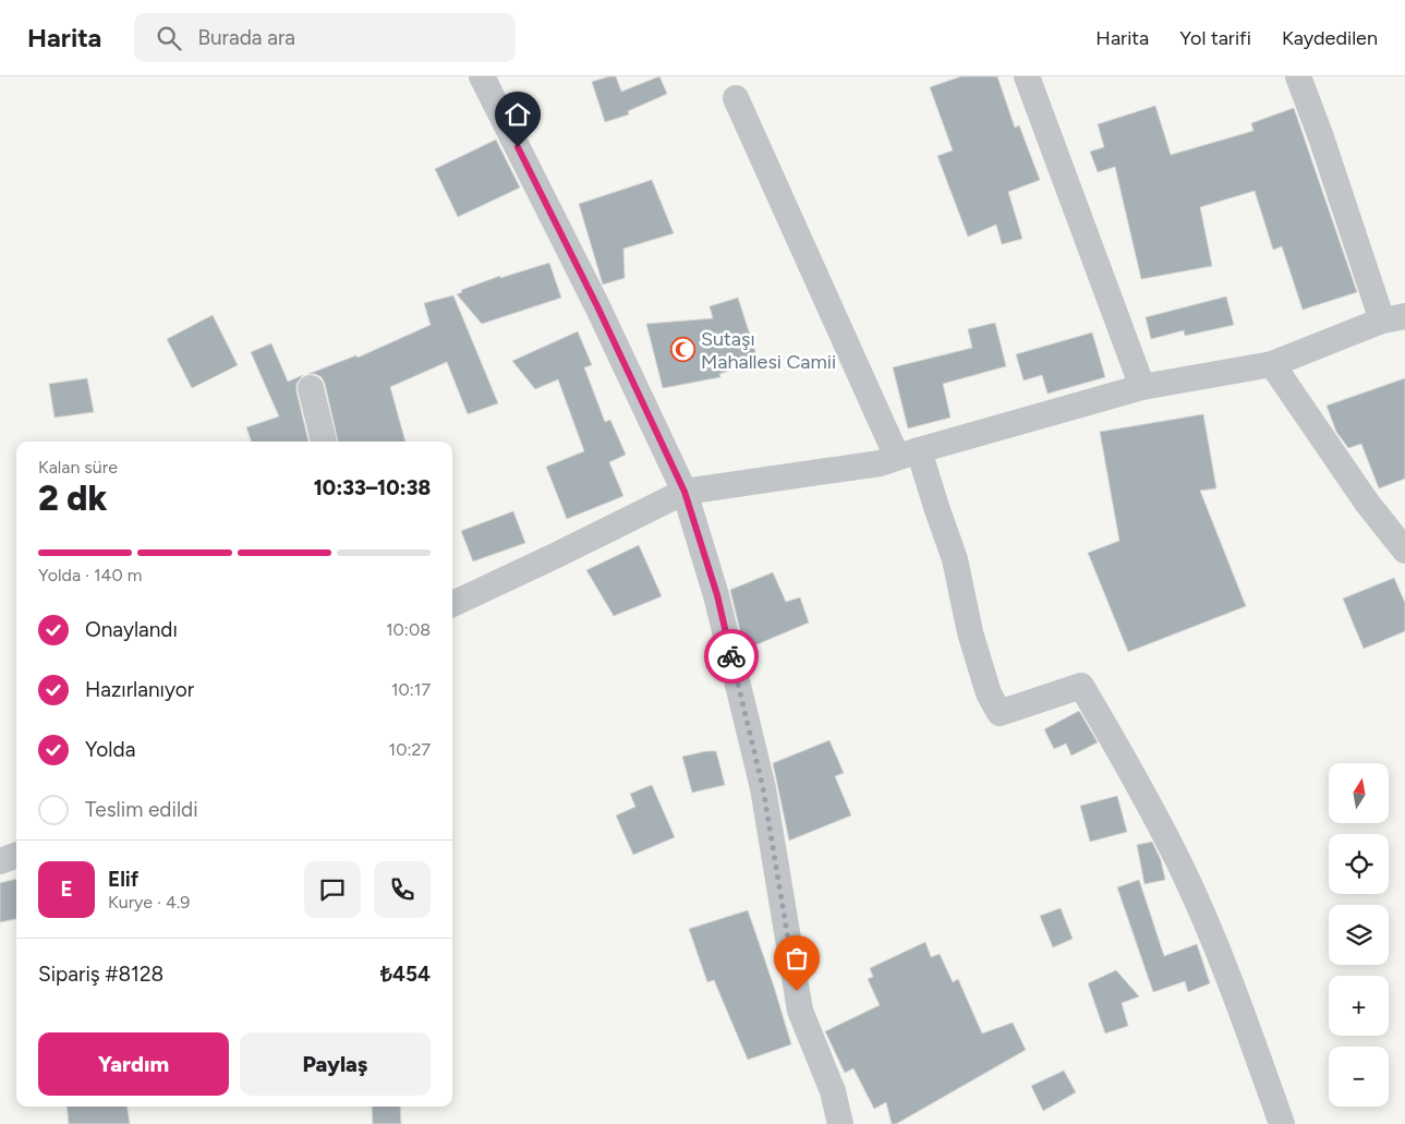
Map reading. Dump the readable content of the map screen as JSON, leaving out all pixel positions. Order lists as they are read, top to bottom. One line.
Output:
{"places":{"mosque":["Sutaşı Mahallesi Camii"]},"north":"top","page":{"header":"Harita","search":"Burada ara","nav":["Harita","Yol tarifi","Kaydedilen"],"heading":["2 dk","Kalan süre","10:33–10:38"],"panel":["Elif","Kurye · 4.9","Sipariş #8128","₺454"],"bar":"Yolda · 140 m","list":[["Onaylandı","10:08"],["Hazırlanıyor","10:17"],["Yolda","10:27"],"Teslim edildi"],"map_buttons":["+","−"],"round":"E","buttons":["Yardım","Paylaş"]}}
